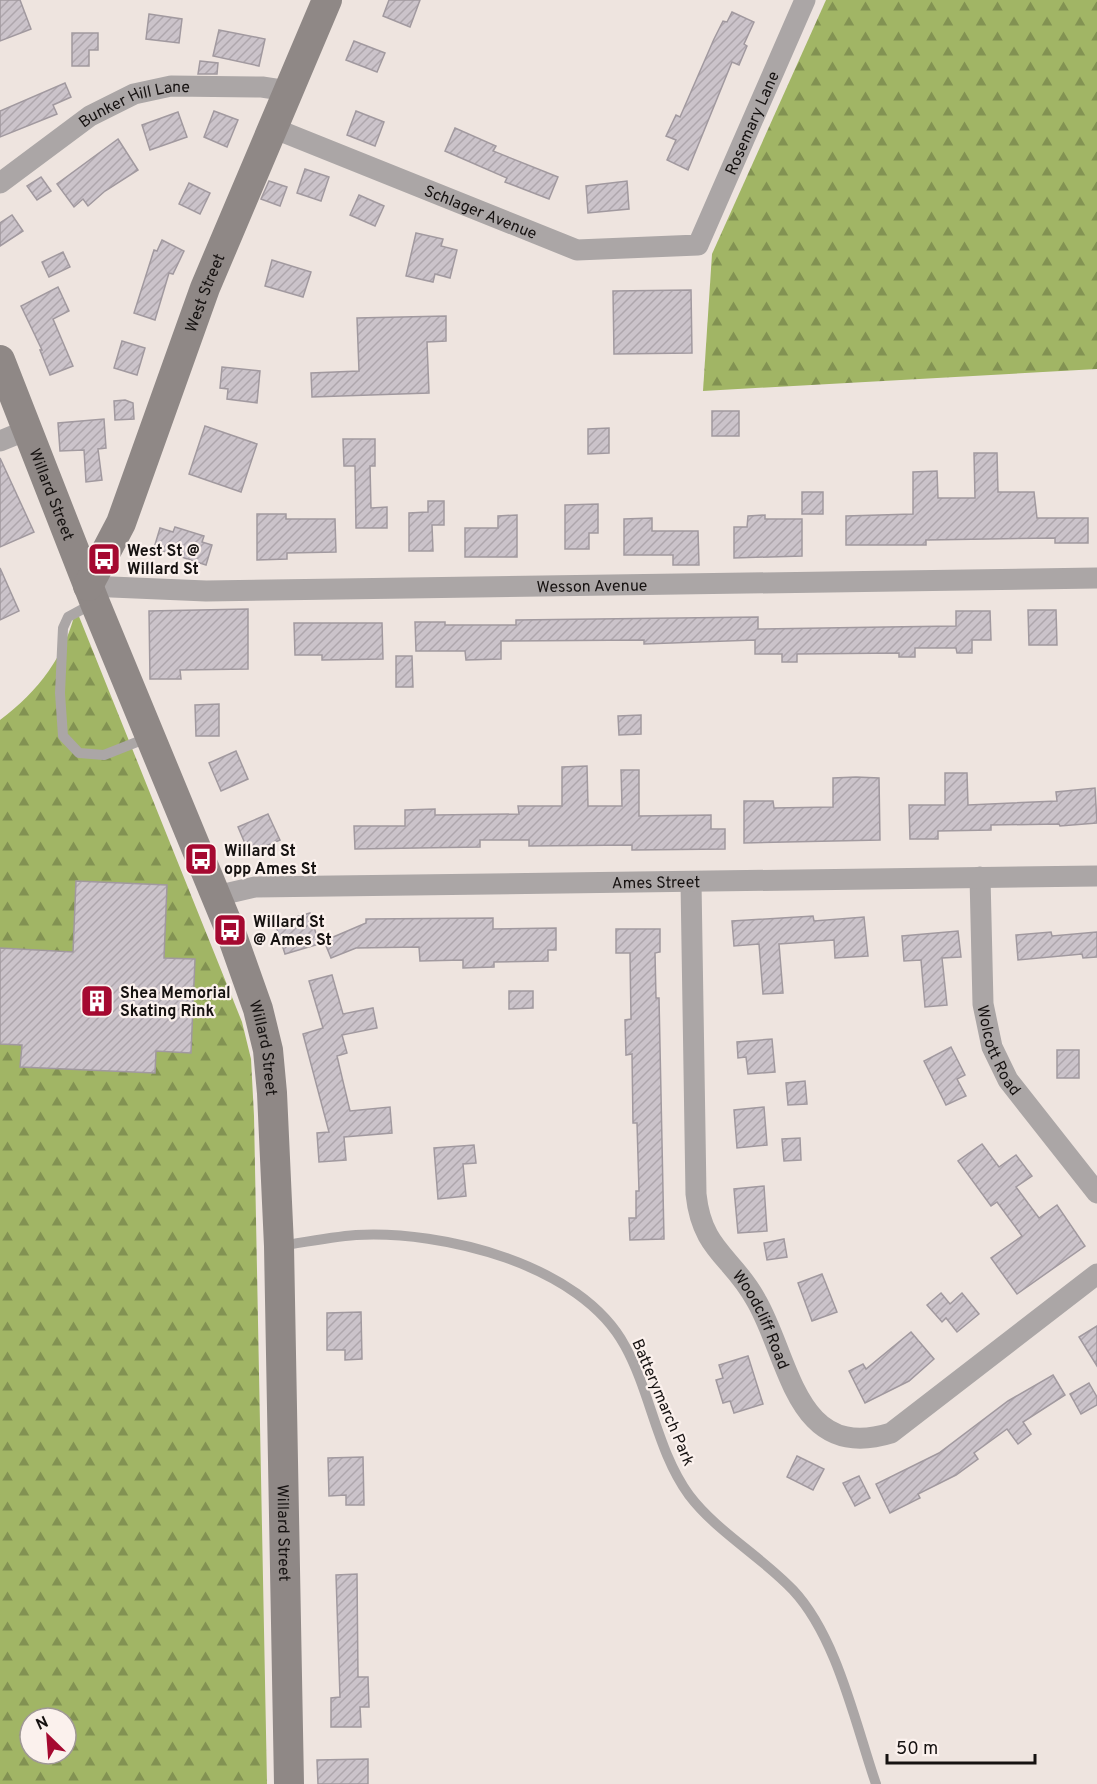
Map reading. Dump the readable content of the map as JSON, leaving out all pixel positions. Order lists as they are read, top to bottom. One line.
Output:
{"streets":{"main road":["West Street","Willard Street"],"street":["Bunker Hill Lane","Rosemary Lane","Schlager Avenue","Wesson Avenue","Ames Street","Wolcott Road","Woodcliff Road"],"lane":["Batterymarch Park"]},"crossings":[["Bunker Hill Lane","West Street"],["Rosemary Lane","Schlager Avenue"],["Schlager Avenue","West Street"],["West Street","Willard Street"],["West Street","Wesson Avenue"],["Willard Street","Wesson Avenue"],["Willard Street","Ames Street"],["Willard Street","Batterymarch Park"],["Ames Street","Wolcott Road"],["Ames Street","Woodcliff Road"]],"places":{"bus stop":["West St @ Willard St","Willard St opp Ames St","Willard St @ Ames St"],"building":["Shea Memorial Skating Rink"]},"scale_bar":"50 m","north":"top left"}
